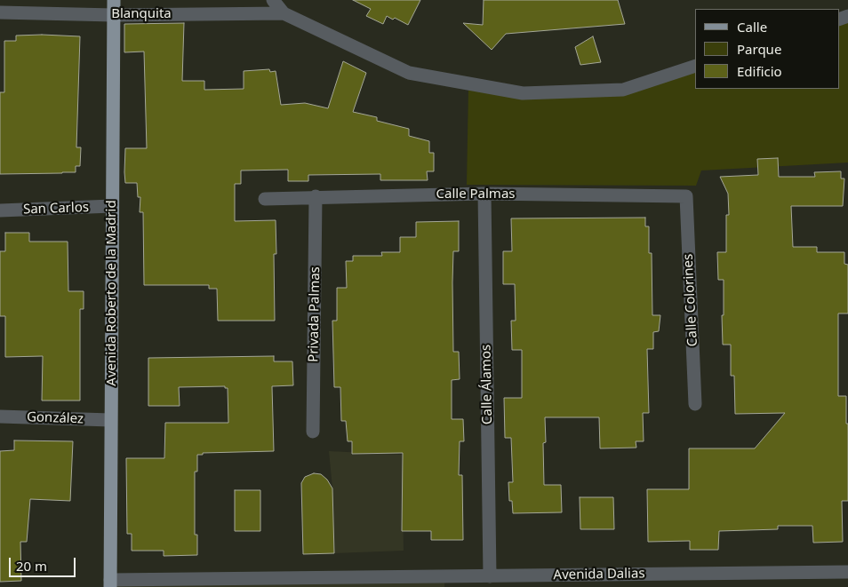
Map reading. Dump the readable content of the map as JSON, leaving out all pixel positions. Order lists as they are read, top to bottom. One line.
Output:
{"streets":{"main road":["Avenida Roberto de la Madrid"],"street":["Blanquita","Calle Palmas","San Carlos","Calle Colorines","Privada Palmas","Calle Álamos","González","Avenida Dalias"]},"crossings":[["Blanquita","Avenida Roberto de la Madrid"],["Calle Palmas","Calle Colorines"],["Calle Palmas","Privada Palmas"],["Calle Palmas","Calle Álamos"],["San Carlos","Avenida Roberto de la Madrid"],["Avenida Roberto de la Madrid","González"],["Avenida Roberto de la Madrid","Avenida Dalias"],["Calle Álamos","Avenida Dalias"]],"legend":["Calle","Parque","Edificio"],"scale_bar":"20 m"}
